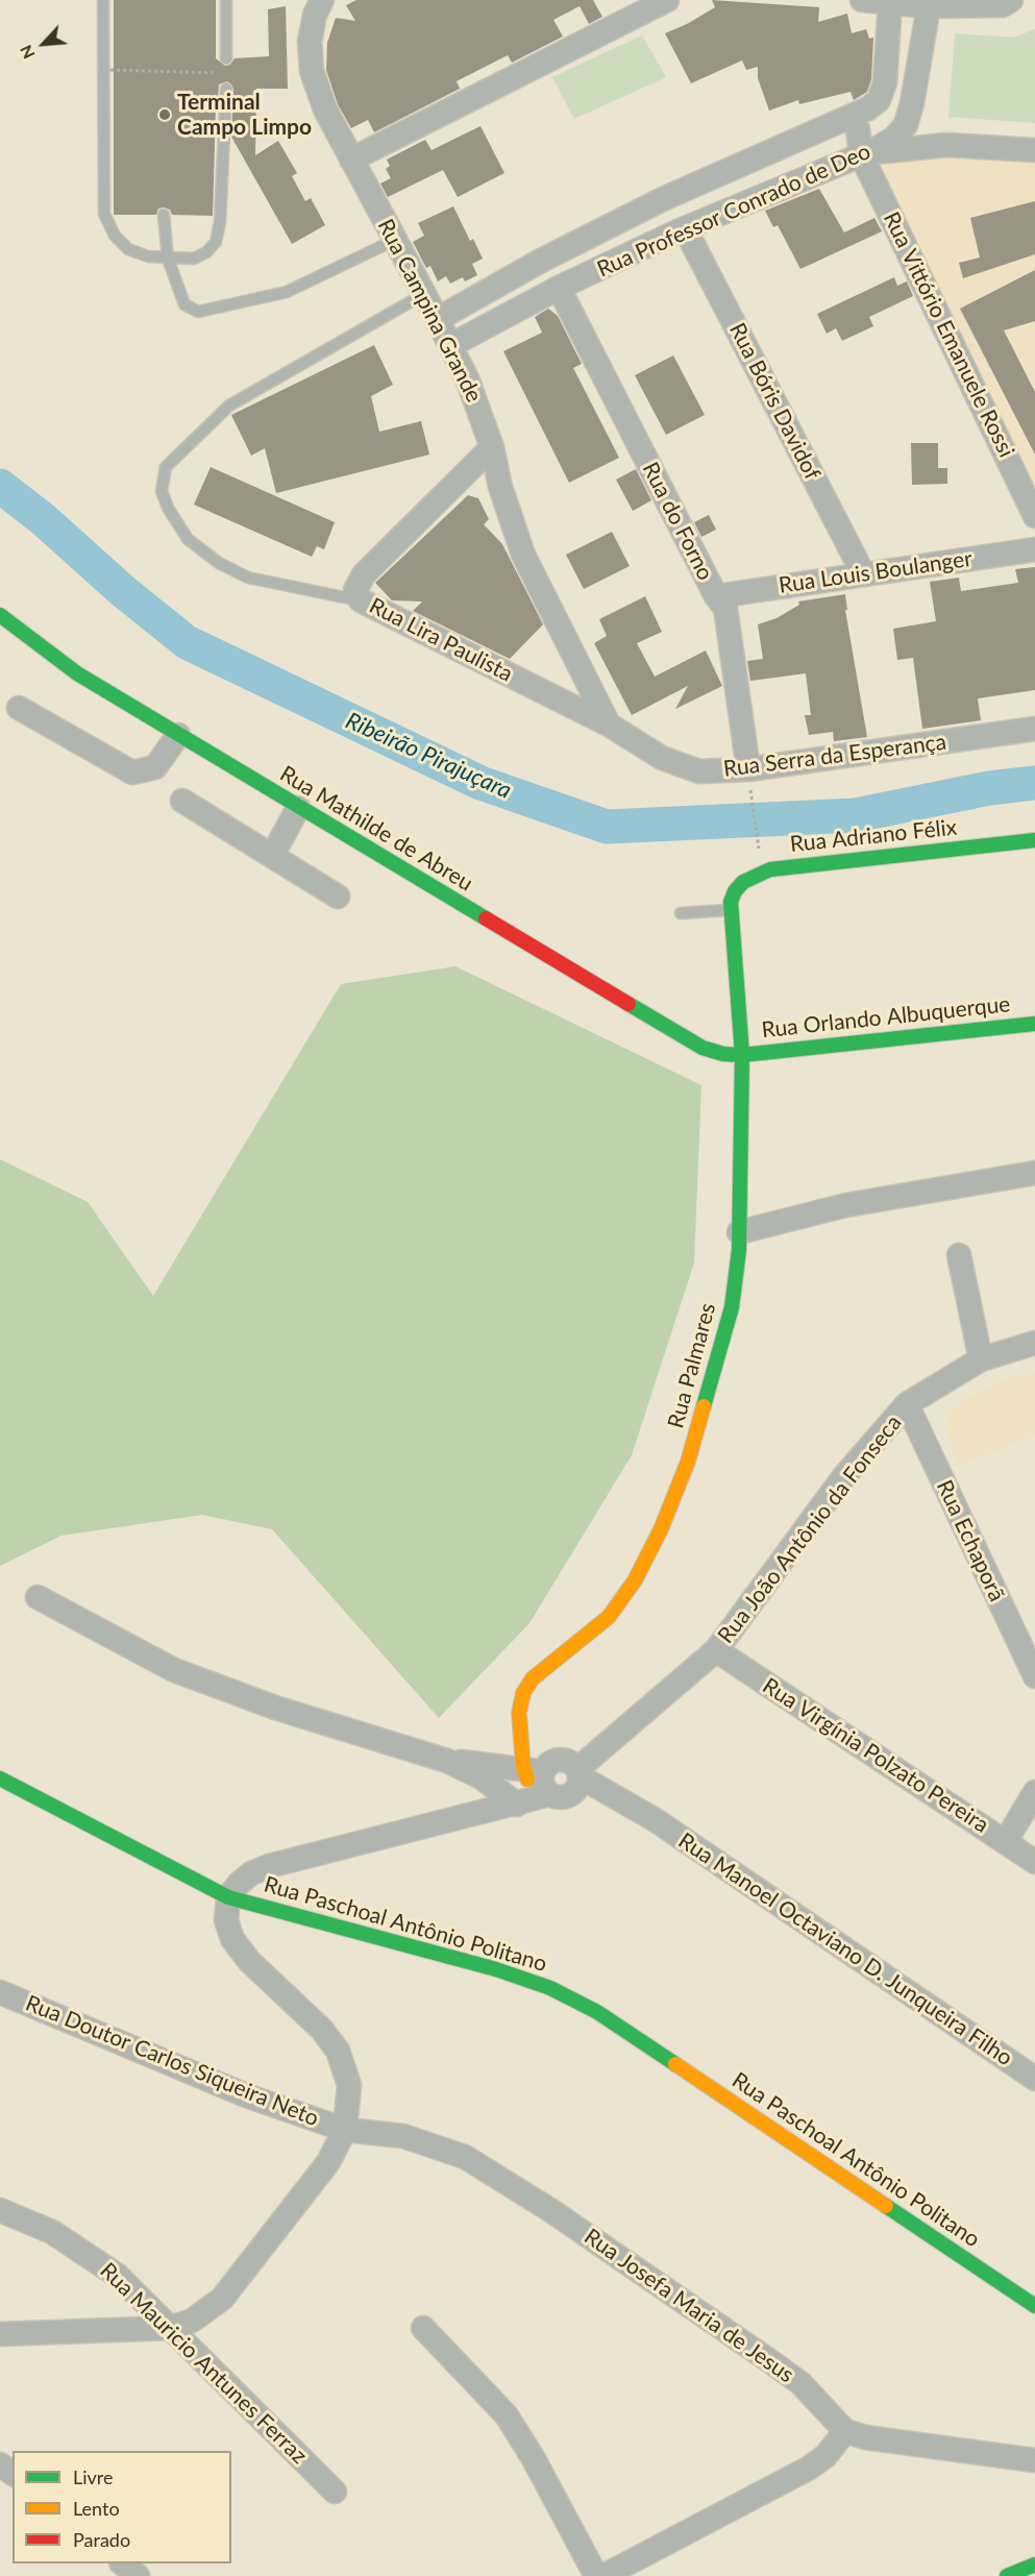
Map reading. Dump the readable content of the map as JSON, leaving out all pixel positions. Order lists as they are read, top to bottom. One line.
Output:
{"streets":{"street":["Rua Professor Conrado de Deo","Rua Campina Grande","Rua Vittório Emanuele Rossi","Rua Bóris Davidof","Rua do Forno","Rua Louis Boulanger","Rua Lira Paulista","Rua Serra da Esperança","Rua Mathilde de Abreu","Rua Adriano Félix","Rua Orlando Albuquerque","Rua Palmares","Rua João Antônio da Fonseca","Rua Echaporã","Rua Virgínia Polzato Pereira","Rua Paschoal Antônio Politano","Rua Manoel Octaviano D. Junqueira Filho","Rua Doutor Carlos Siqueira Neto","Rua Josefa Maria de Jesus","Rua Mauricio Antunes Ferraz"]},"crossings":[["Rua Professor Conrado de Deo","Rua Campina Grande"],["Rua Professor Conrado de Deo","Rua Vittório Emanuele Rossi"],["Rua Professor Conrado de Deo","Rua Bóris Davidof"],["Rua Professor Conrado de Deo","Rua do Forno"],["Rua Campina Grande","Rua Lira Paulista"],["Rua Campina Grande","Rua Serra da Esperança"],["Rua Bóris Davidof","Rua Louis Boulanger"],["Rua do Forno","Rua Louis Boulanger"],["Rua do Forno","Rua Serra da Esperança"],["Rua Lira Paulista","Rua Serra da Esperança"],["Rua Mathilde de Abreu","Rua Orlando Albuquerque"],["Rua Mathilde de Abreu","Rua Palmares"],["Rua Adriano Félix","Rua Palmares"],["Rua Orlando Albuquerque","Rua Palmares"],["Rua Palmares","Rua João Antônio da Fonseca"],["Rua Palmares","Rua Manoel Octaviano D. Junqueira Filho"],["Rua João Antônio da Fonseca","Rua Echaporã"],["Rua João Antônio da Fonseca","Rua Virgínia Polzato Pereira"],["Rua João Antônio da Fonseca","Rua Paschoal Antônio Politano"],["Rua João Antônio da Fonseca","Rua Manoel Octaviano D. Junqueira Filho"],["Rua Doutor Carlos Siqueira Neto","Rua Josefa Maria de Jesus"]],"water":["Ribeirão Pirajuçara"],"places":["Terminal Campo Limpo"],"legend":["Livre","Lento","Parado"],"north":"bottom left"}
